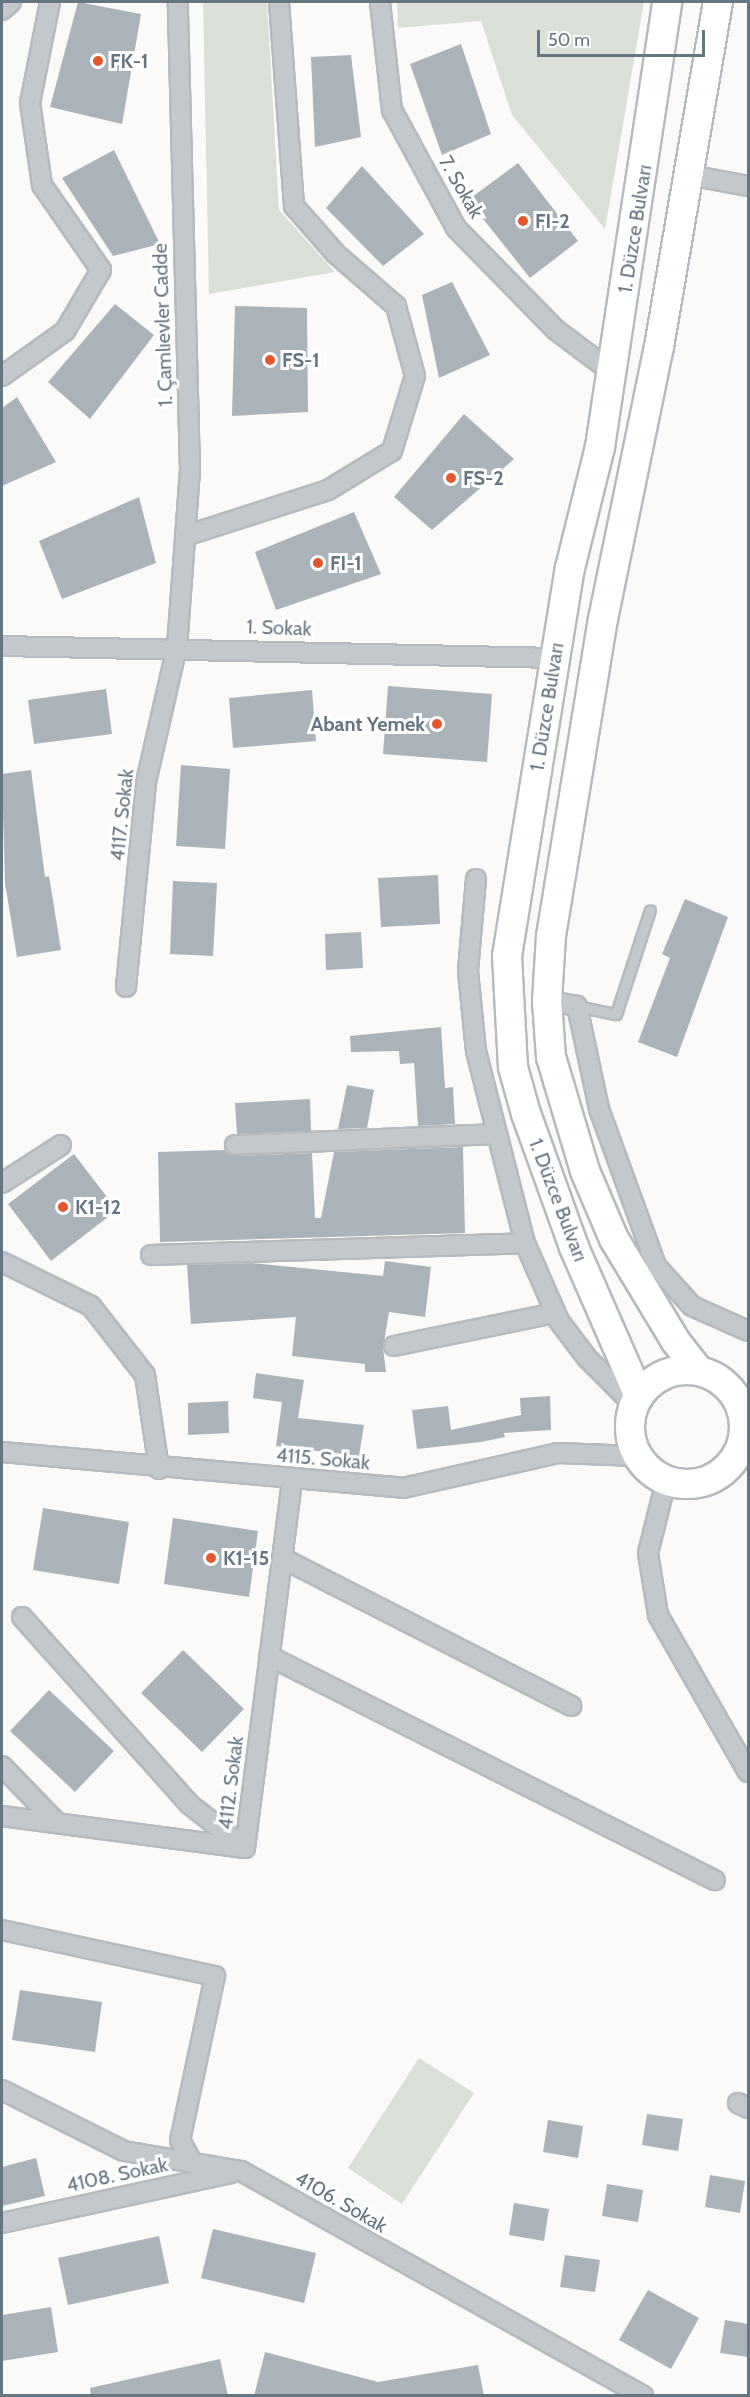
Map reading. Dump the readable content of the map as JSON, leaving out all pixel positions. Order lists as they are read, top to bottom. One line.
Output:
{"streets":{"main road":["1. Düzce Bulvarı"],"street":["7. Sokak","1. Çamlıevler Cadde","1. Sokak","4117. Sokak","4115. Sokak","4112. Sokak","4108. Sokak","4106. Sokak"]},"crossings":[["7. Sokak","1. Düzce Bulvarı"],["1. Düzce Bulvarı","1. Sokak"],["1. Düzce Bulvarı","4115. Sokak"],["1. Çamlıevler Cadde","1. Sokak"],["1. Çamlıevler Cadde","4117. Sokak"],["1. Sokak","4117. Sokak"],["4115. Sokak","4112. Sokak"],["4108. Sokak","4106. Sokak"]],"places":["FK-1","FI-2","FS-1","FS-2","FI-1","Abant Yemek","K1-12","K1-15"],"scale_bar":"50 m"}
